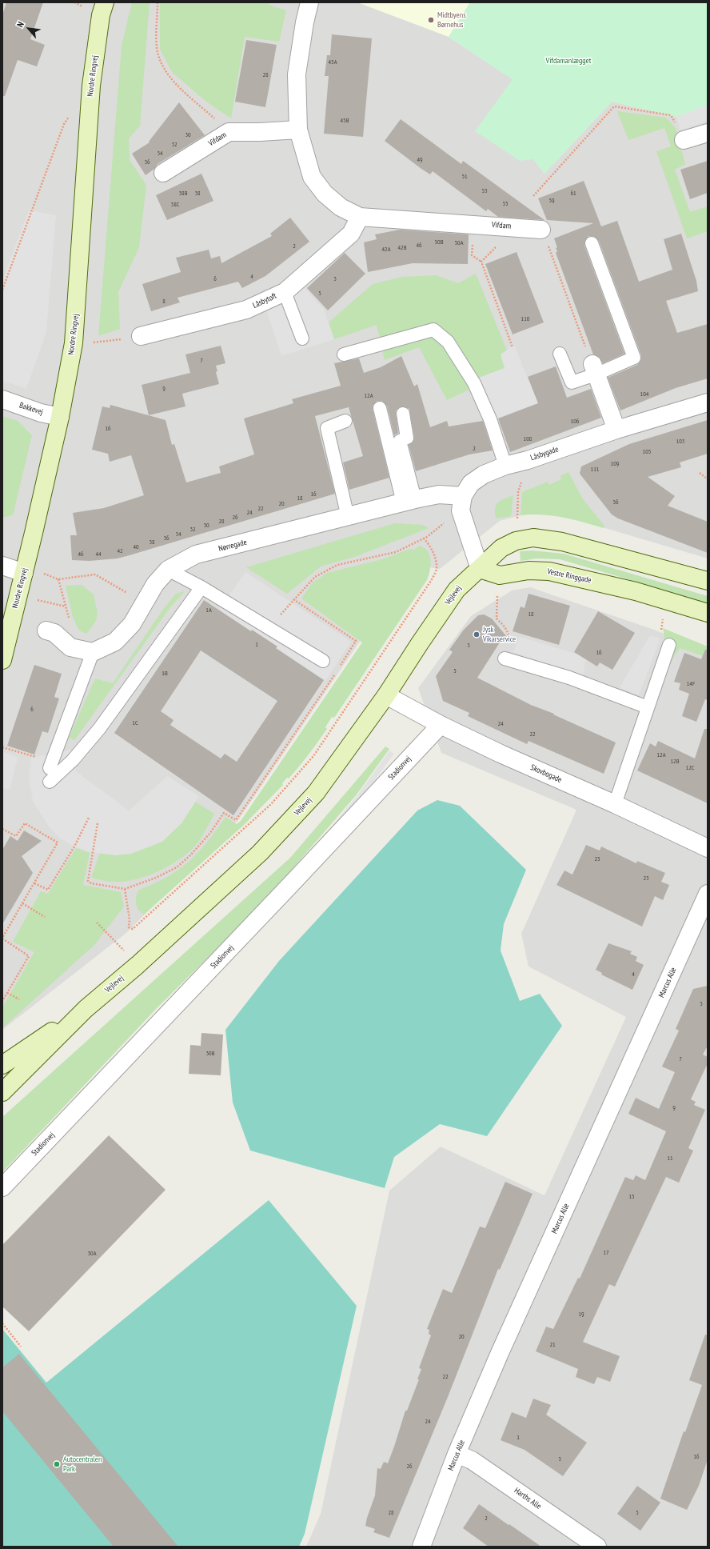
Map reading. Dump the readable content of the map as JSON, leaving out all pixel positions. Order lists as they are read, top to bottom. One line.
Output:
{"streets":{"main road":["Nordre Ringvej","Vestre Ringgade","Vejlevej"],"street":["Vifdam","Låsbytoft","Bakkevej","Låsbygade","Nørregade","Stadionvej","Skovbogade","Marcus Alle","Harths Alle"]},"crossings":[["Nordre Ringvej","Bakkevej"],["Vifdam","Låsbytoft"],["Låsbygade","Nørregade"],["Vestre Ringgade","Vejlevej"],["Vejlevej","Skovbogade"],["Stadionvej","Skovbogade"],["Marcus Alle","Harths Alle"]],"parks":["Vifdamanlægget"],"places":["Midtbyens Børnehus","Jysk Vikarservice","Autocentralen Park"],"house_numbers":["45A","28","45B","30","32","34","49","36","51","53","38B","38","61","59","55","38C","50B","50A","46","2","42B","42A","4","6","3","5","8","110","7","9","104","12A","106","16","108","103","2","105","109","111","16","18","56","20","22","24","26","28","30","32","34","36","38","40","42","46","44","1A","18","1","3","16","5","1B","14F","6","1C","24","22","12A","12B","12C","25","23","4","5","30B","7","9","11","15","17","30A","19","20","21","22","24","1","16","3","26","28","5","2"],"north":"top left"}
